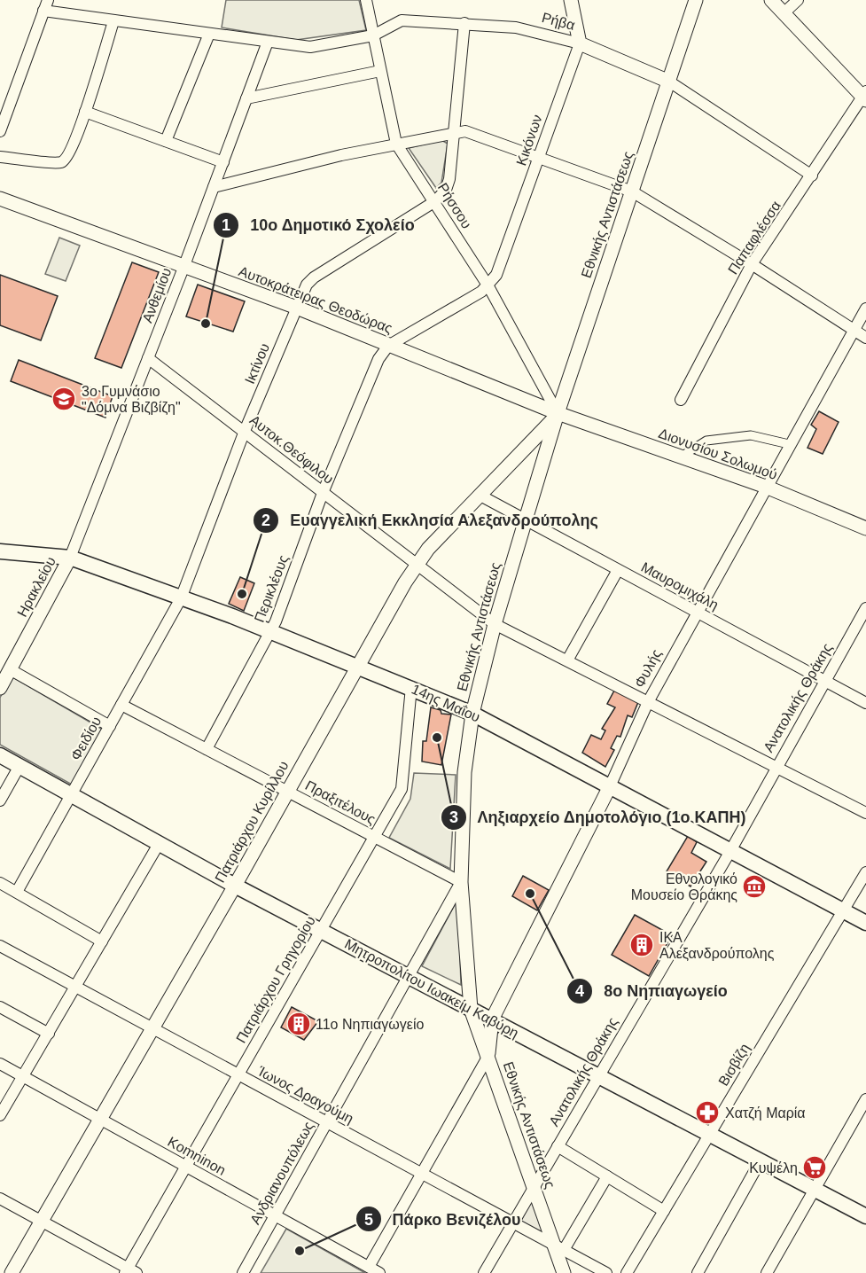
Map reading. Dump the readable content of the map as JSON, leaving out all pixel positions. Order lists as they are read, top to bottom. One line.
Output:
{"streets":{"main road":["14ης Μαΐου","Μητροπολίτου Ιωακείμ Καβύρη"],"street":["Ρήβα","Κικόνων","Ρήσσου","Εθνικής Αντιστάσεως","Παπαφλέσσα","Ανθεμίου","Αυτοκράτειρας Θεοδώρας","Ικτίνου","Αυτοκ.Θεόφιλου","Διονυσίου Σολωμού","Μαυρομιχάλη","Ηρακλείου","Περικλέους","Φυλής","Ανατολικής Θράκης","Φειδίου","Πραξιτέλους","Πατριάρχου Κυρίλλου","Πατριάρχου Γρηγορίου","Βισβίζη","Ίωνος Δραγούμη","Komninon","Ανδριανουπόλεως"]},"crossings":[["Ρήβα","Κικόνων"],["Ρήβα","Ρήσσου"],["Ρήβα","Εθνικής Αντιστάσεως"],["Ρήβα","Ανθεμίου"],["Κικόνων","Ρήσσου"],["Ρήσσου","Εθνικής Αντιστάσεως"],["Ρήσσου","Αυτοκράτειρας Θεοδώρας"],["Ρήσσου","Ικτίνου"],["Ρήσσου","Διονυσίου Σολωμού"],["Ρήσσου","Πατριάρχου Κυρίλλου"],["Εθνικής Αντιστάσεως","Αυτοκράτειρας Θεοδώρας"],["Εθνικής Αντιστάσεως","Αυτοκ.Θεόφιλου"],["Εθνικής Αντιστάσεως","Διονυσίου Σολωμού"],["Εθνικής Αντιστάσεως","Μαυρομιχάλη"],["Εθνικής Αντιστάσεως","Φυλής"],["Εθνικής Αντιστάσεως","Ανατολικής Θράκης"],["Εθνικής Αντιστάσεως","14ης Μαΐου"],["Εθνικής Αντιστάσεως","Πραξιτέλους"],["Εθνικής Αντιστάσεως","Πατριάρχου Κυρίλλου"],["Εθνικής Αντιστάσεως","Μητροπολίτου Ιωακείμ Καβύρη"],["Εθνικής Αντιστάσεως","Ίωνος Δραγούμη"],["Εθνικής Αντιστάσεως","Ανδριανουπόλεως"],["Ανθεμίου","Αυτοκράτειρας Θεοδώρας"],["Ανθεμίου","Αυτοκ.Θεόφιλου"],["Ανθεμίου","Ηρακλείου"],["Ανθεμίου","14ης Μαΐου"],["Αυτοκράτειρας Θεοδώρας","Ικτίνου"],["Αυτοκράτειρας Θεοδώρας","Διονυσίου Σολωμού"],["Αυτοκράτειρας Θεοδώρας","Περικλέους"],["Αυτοκράτειρας Θεοδώρας","Πατριάρχου Κυρίλλου"],["Ικτίνου","Αυτοκ.Θεόφιλου"],["Ικτίνου","14ης Μαΐου"],["Ικτίνου","Φειδίου"],["Αυτοκ.Θεόφιλου","Περικλέους"],["Αυτοκ.Θεόφιλου","Φυλής"],["Αυτοκ.Θεόφιλου","Ανατολικής Θράκης"],["Αυτοκ.Θεόφιλου","Πατριάρχου Κυρίλλου"],["Διονυσίου Σολωμού","Φυλής"],["Διονυσίου Σολωμού","Πατριάρχου Κυρίλλου"],["Μαυρομιχάλη","Φυλής"],["Μαυρομιχάλη","Ανατολικής Θράκης"],["Μαυρομιχάλη","Πατριάρχου Κυρίλλου"],["Ηρακλείου","14ης Μαΐου"],["Περικλέους","14ης Μαΐου"],["Περικλέους","Πραξιτέλους"],["Φυλής","14ης Μαΐου"],["Φυλής","Μητροπολίτου Ιωακείμ Καβύρη"],["Ανατολικής Θράκης","14ης Μαΐου"],["Ανατολικής Θράκης","Μητροπολίτου Ιωακείμ Καβύρη"],["Ανατολικής Θράκης","Ίωνος Δραγούμη"],["14ης Μαΐου","Φειδίου"],["14ης Μαΐου","Πατριάρχου Κυρίλλου"],["14ης Μαΐου","Πατριάρχου Γρηγορίου"],["14ης Μαΐου","Βισβίζη"],["Φειδίου","Πραξιτέλους"],["Φειδίου","Μητροπολίτου Ιωακείμ Καβύρη"],["Πραξιτέλους","Πατριάρχου Κυρίλλου"],["Πραξιτέλους","Πατριάρχου Γρηγορίου"],["Πραξιτέλους","Ανδριανουπόλεως"],["Πατριάρχου Κυρίλλου","Μητροπολίτου Ιωακείμ Καβύρη"],["Πατριάρχου Κυρίλλου","Ίωνος Δραγούμη"],["Πατριάρχου Κυρίλλου","Komninon"],["Πατριάρχου Γρηγορίου","Μητροπολίτου Ιωακείμ Καβύρη"],["Πατριάρχου Γρηγορίου","Ίωνος Δραγούμη"],["Πατριάρχου Γρηγορίου","Komninon"],["Μητροπολίτου Ιωακείμ Καβύρη","Βισβίζη"],["Μητροπολίτου Ιωακείμ Καβύρη","Ανδριανουπόλεως"],["Ίωνος Δραγούμη","Ανδριανουπόλεως"],["Komninon","Ανδριανουπόλεως"]],"places":{"other":["10ο Δημοτικό Σχολείο","Ευαγγελική Εκκλησία Αλεξανδρούπολης","Ληξιαρχείο Δημοτολόγιο (1ο ΚΑΠΗ)","8ο Νηπιαγωγείο","Πάρκο Βενιζέλου"],"school or university":["3ο Γυμνάσιο \"Δόμνα Βιζβίζη\""],"museum":["Εθνολογικό Μουσείο Θράκης"],"building":["ΙΚΑ Αλεξανδρούπολης","11ο Νηπιαγωγείο"],"pharmacy":["Χατζή Μαρία"],"supermarket":["Κυψέλη"]}}
